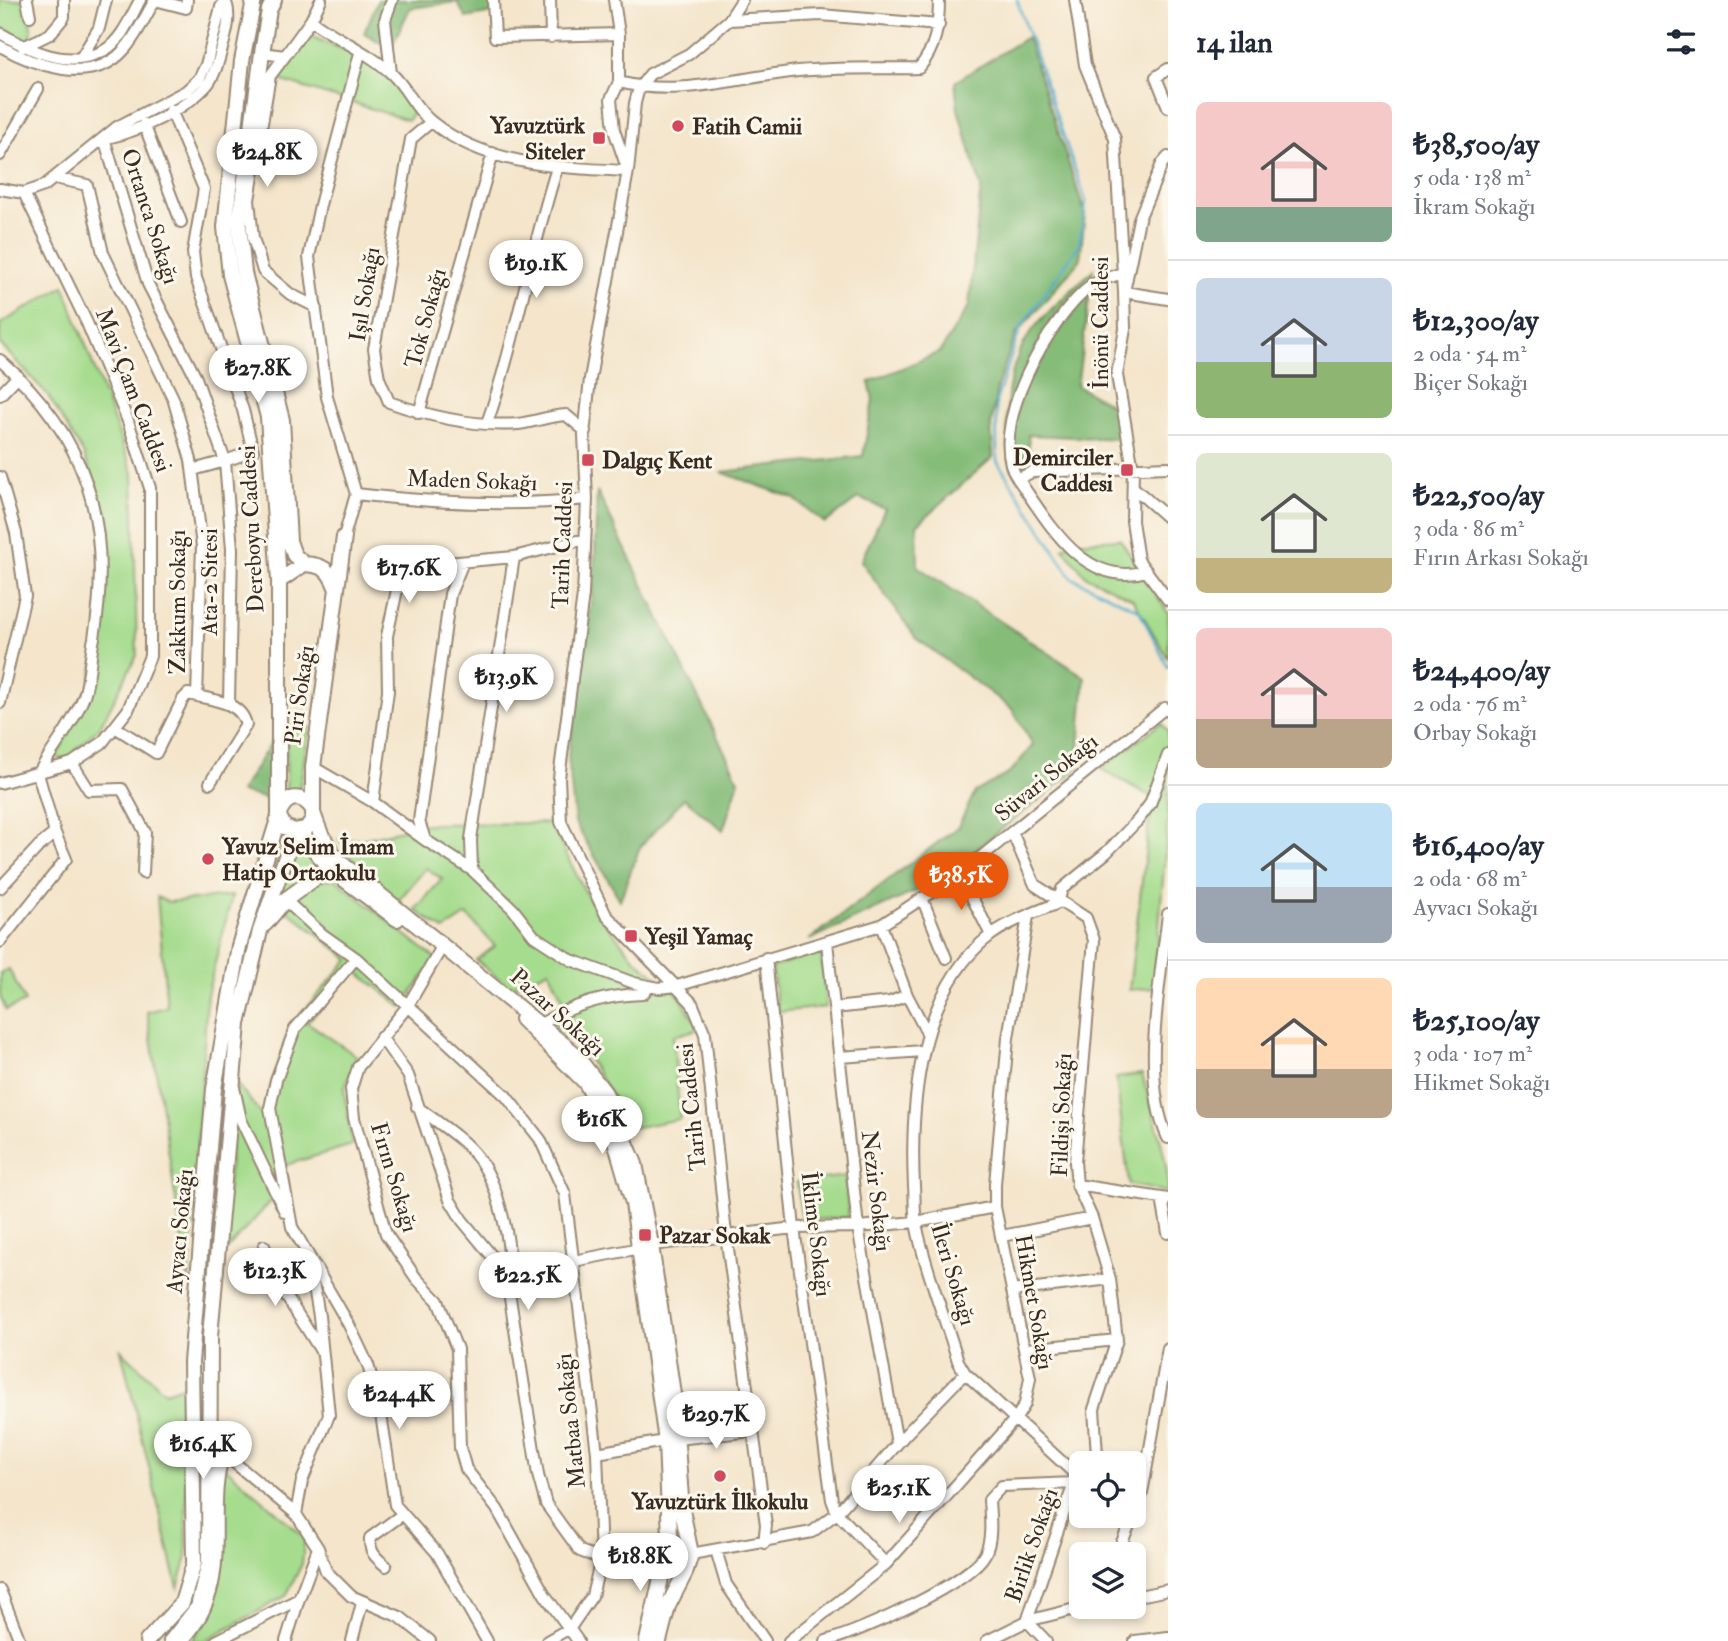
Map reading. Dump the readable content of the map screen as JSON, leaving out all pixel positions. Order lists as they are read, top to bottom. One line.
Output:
{"streets":{"main road":["Dereboyu Caddesi","Piri Sokağı","Pazar Sokağı","Ayvacı Sokağı"],"street":["Ortanca Sokağı","Işıl Sokağı","Tok Sokağı","İnönü Caddesi","Mavi Çam Caddesi","Maden Sokağı","Tarih Caddesi","Ata-2 Sitesi","Zakkum Sokağı","Süvari Sokağı","Fildişi Sokağı","Fırın Sokağı","Nezir Sokağı","İklime Sokağı","İleri Sokağı","Hikmet Sokağı","Matbaa Sokağı","Birlik Sokağı"]},"crossings":[["Ortanca Sokağı","Ata-2 Sitesi"],["Işıl Sokağı","Tok Sokağı"],["Işıl Sokağı","Tarih Caddesi"],["Mavi Çam Caddesi","Zakkum Sokağı"],["Maden Sokağı","Tarih Caddesi"],["Dereboyu Caddesi","Piri Sokağı"],["Dereboyu Caddesi","Pazar Sokağı"],["Dereboyu Caddesi","Ayvacı Sokağı"],["Tarih Caddesi","Süvari Sokağı"],["Piri Sokağı","Pazar Sokağı"],["Piri Sokağı","Ayvacı Sokağı"],["Süvari Sokağı","Fildişi Sokağı"],["Süvari Sokağı","Nezir Sokağı"],["Süvari Sokağı","İklime Sokağı"],["Pazar Sokağı","Fırın Sokağı"],["Pazar Sokağı","Ayvacı Sokağı"],["Fildişi Sokağı","İleri Sokağı"],["Fırın Sokağı","Matbaa Sokağı"],["İleri Sokağı","Hikmet Sokağı"]],"places":{"other":["Fatih Camii","Yavuz Selim İmam Hatip Ortaokulu","Yavuztürk İlkokulu"],"transit":["Yavuztürk Siteler","Dalgıç Kent","Demirciler Caddesi","Yeşil Yamaç","Pazar Sokak"]},"page":{"heading":"14 ilan","list":[{"name":"₺38,500/ay","note":"5 oda · 138 m² · İkram Sokağı"},{"name":"₺12,300/ay","note":"2 oda · 54 m² · Biçer Sokağı"},{"name":"₺22,500/ay","note":"3 oda · 86 m² · Fırın Arkası Sokağı"},{"name":"₺24,400/ay","note":"2 oda · 76 m² · Orbay Sokağı"},{"name":"₺16,400/ay","note":"2 oda · 68 m² · Ayvacı Sokağı"},{"name":"₺25,100/ay","note":"3 oda · 107 m² · Hikmet Sokağı"}],"price":["₺24.8K","₺19.1K","₺27.8K","₺17.6K","₺13.9K","₺38.5K","₺16K","₺12.3K","₺22.5K","₺24.4K","₺29.7K","₺16.4K","₺25.1K","₺18.8K"]}}
